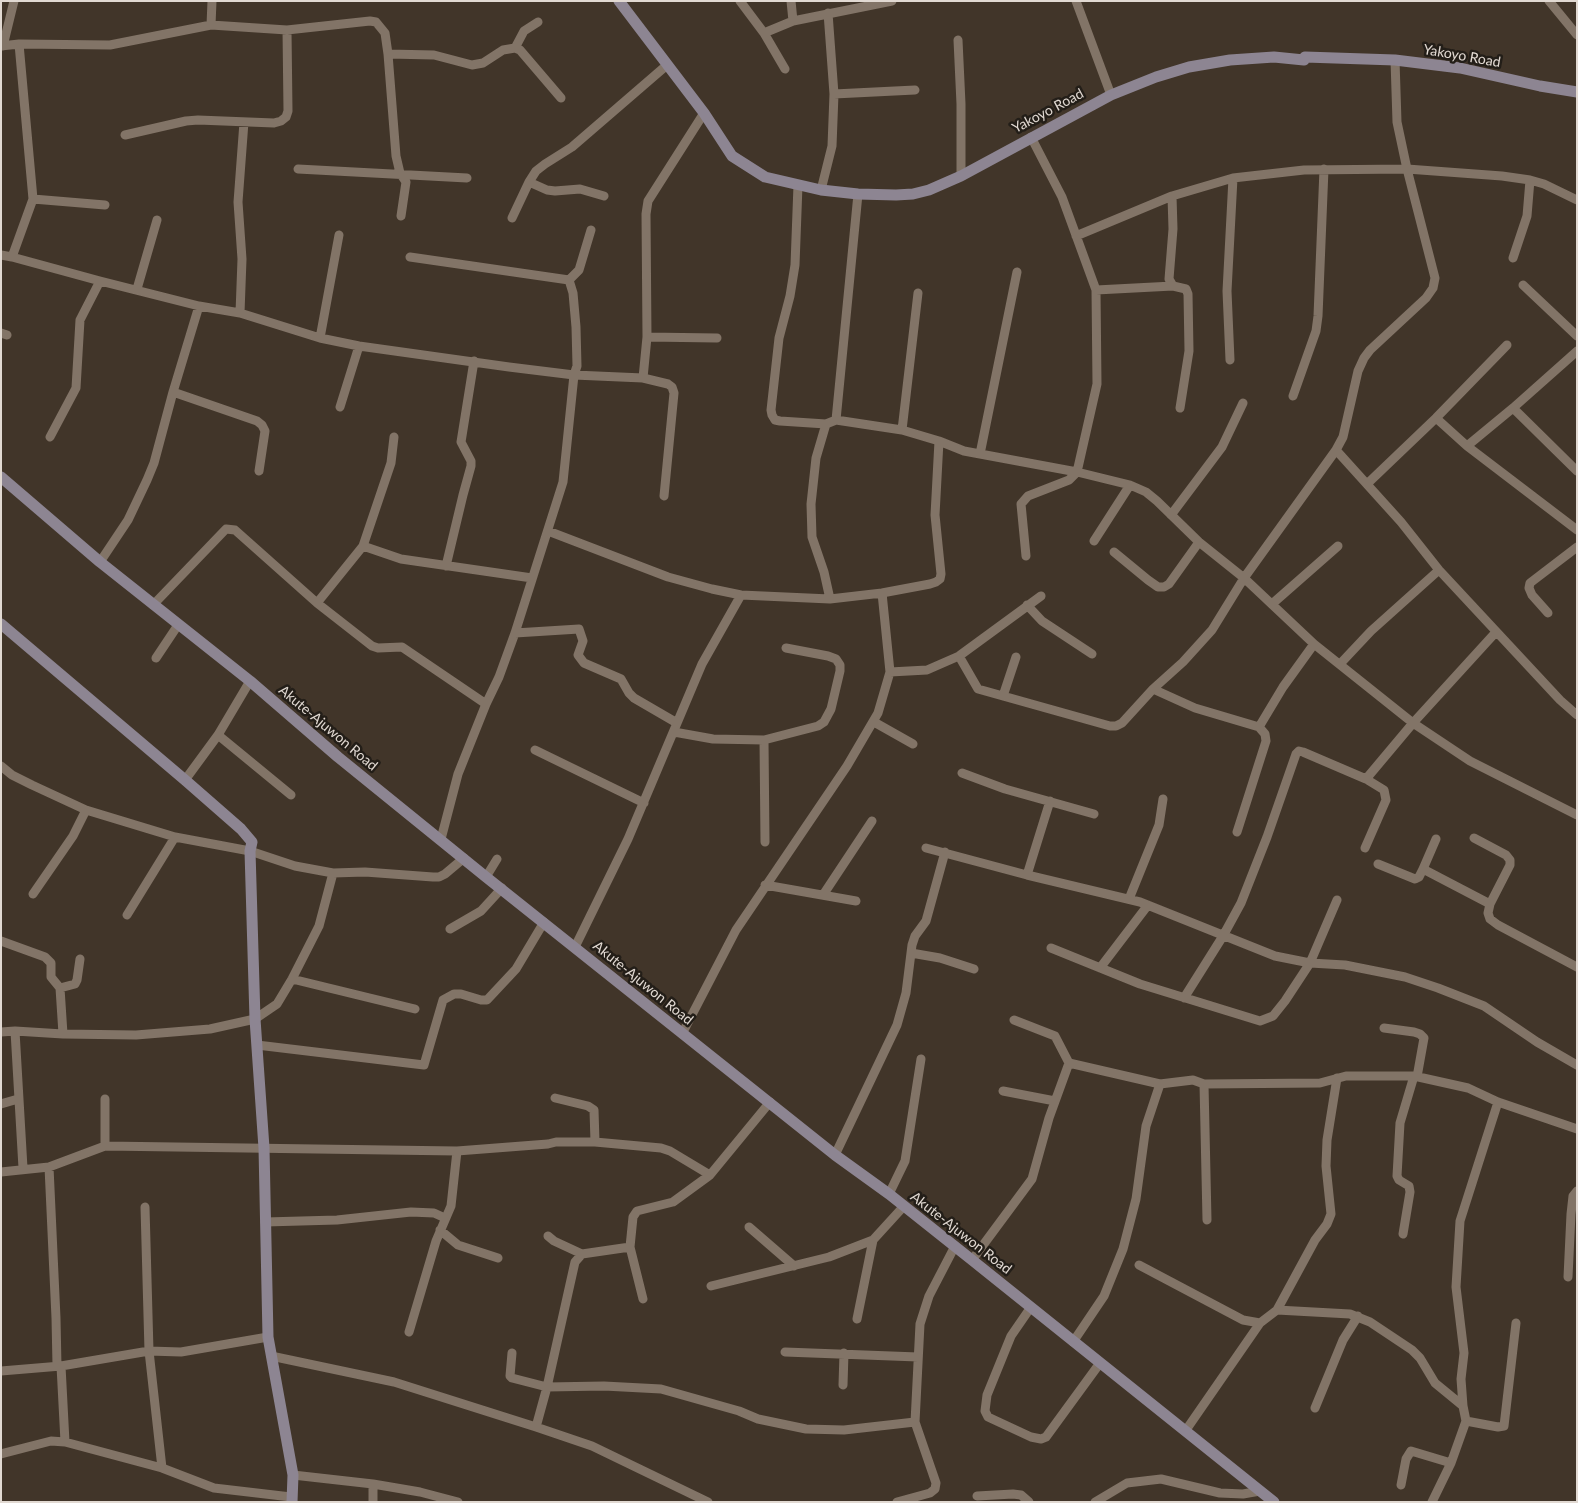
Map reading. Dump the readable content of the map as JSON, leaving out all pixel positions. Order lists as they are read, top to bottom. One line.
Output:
{"streets":{"main road":["Yakoyo Road","Akute-Ajuwon Road"]}}
